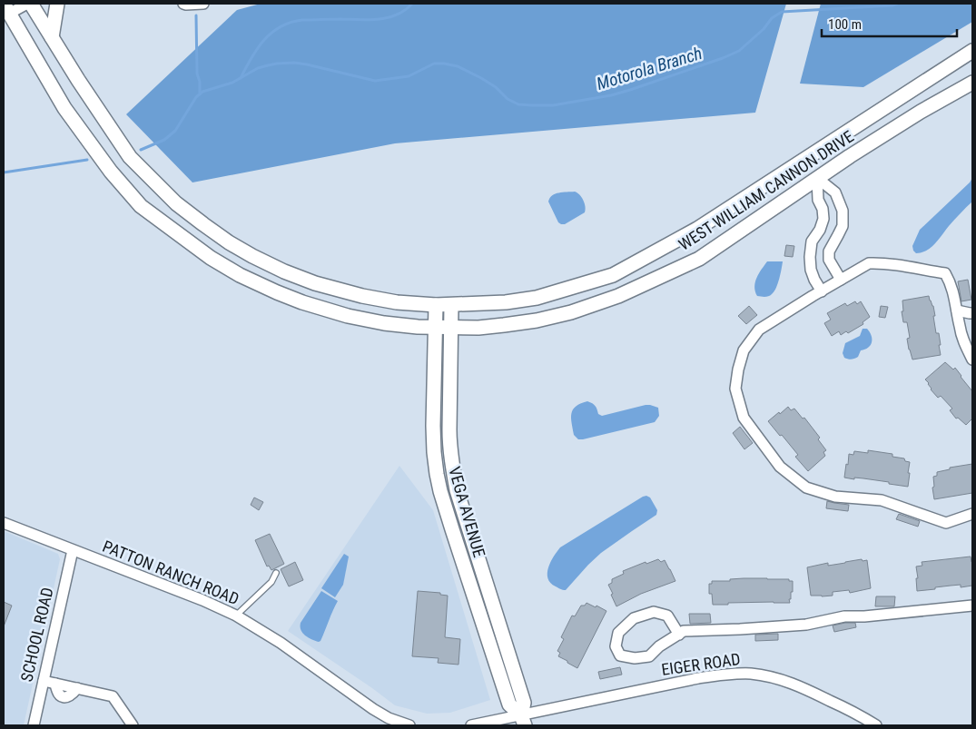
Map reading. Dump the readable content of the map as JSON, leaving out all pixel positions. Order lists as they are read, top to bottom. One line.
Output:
{"streets":{"main road":["WEST WILLIAM CANNON DRIVE","VEGA AVENUE"],"street":["PATTON RANCH ROAD","SCHOOL ROAD","EIGER ROAD"]},"crossings":[["WEST WILLIAM CANNON DRIVE","VEGA AVENUE"],["VEGA AVENUE","EIGER ROAD"],["PATTON RANCH ROAD","SCHOOL ROAD"]],"water":["Motorola Branch"],"scale_bar":"100 m"}
